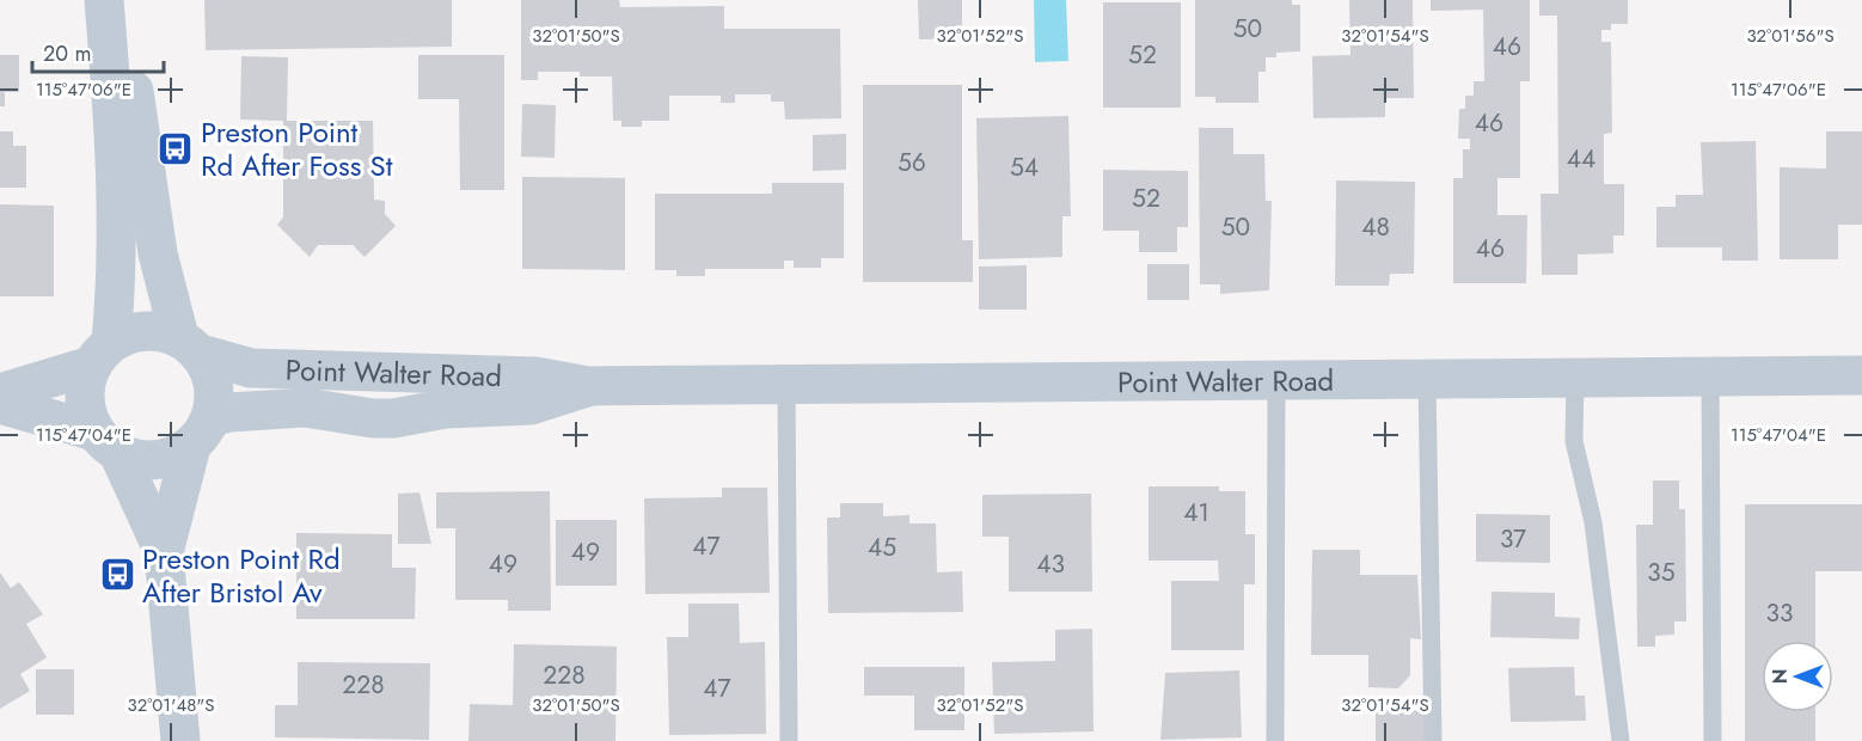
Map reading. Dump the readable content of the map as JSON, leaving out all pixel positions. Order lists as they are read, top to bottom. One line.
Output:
{"streets":{"main road":["Point Walter Road"]},"places":{"bus stop":["Preston Point Rd After Foss St","Preston Point Rd After Bristol Av"]},"house_numbers":["50","46","52","46","44","56","54","52","50","48","46","41","37","47","45","49","49","43","35","33","228","228","47"],"scale_bar":"20 m","north":"left","coordinates":["32°01'50\"S","32°01'52\"S","32°01'54\"S","32°01'56\"S","115°47'06\"E","115°47'04\"E","32°01'48\"S"]}
